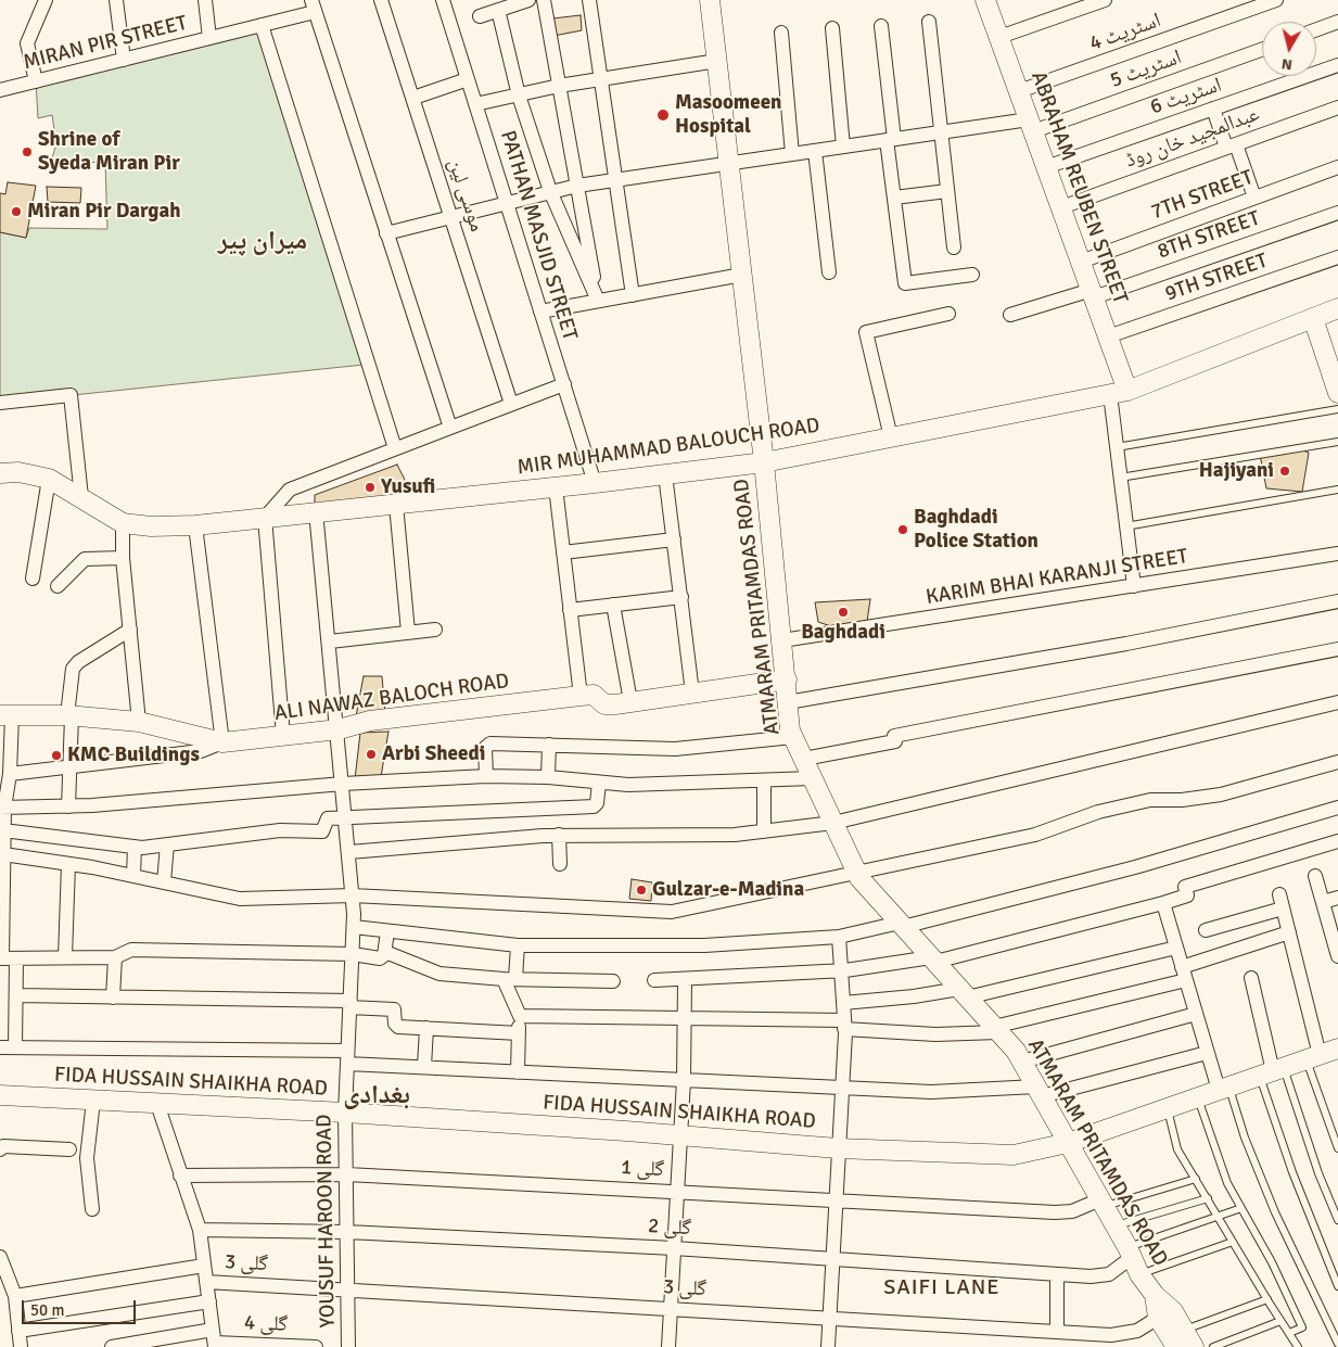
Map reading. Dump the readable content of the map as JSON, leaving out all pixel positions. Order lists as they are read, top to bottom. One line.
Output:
{"streets":{"street":["اسٹریٹ 4","MIRAN PIR STREET","اسٹریٹ 5","اسٹریٹ 6","عبدالمجید خان روڈ","ABRAHAM REUBEN STREET","موسی لین","7TH STREET","PATHAN MASJID STREET","8TH STREET","9TH STREET","MIR MUHAMMAD BALOUCH ROAD","KARIM BHAI KARANJI STREET","ATMARAM PRITAMDAS ROAD","ALI NAWAZ BALOCH ROAD","FIDA HUSSAIN SHAIKHA ROAD","گلی 1","YOUSUF HAROON ROAD","گلی 2","گلی 3","گلی 4"]},"crossings":[["اسٹریٹ 4","ABRAHAM REUBEN STREET"],["اسٹریٹ 5","ABRAHAM REUBEN STREET"],["اسٹریٹ 5","موسی لین"],["اسٹریٹ 5","PATHAN MASJID STREET"],["اسٹریٹ 5","ATMARAM PRITAMDAS ROAD"],["اسٹریٹ 6","ABRAHAM REUBEN STREET"],["عبدالمجید خان روڈ","ABRAHAM REUBEN STREET"],["ABRAHAM REUBEN STREET","7TH STREET"],["ABRAHAM REUBEN STREET","8TH STREET"],["ABRAHAM REUBEN STREET","9TH STREET"],["ABRAHAM REUBEN STREET","MIR MUHAMMAD BALOUCH ROAD"],["PATHAN MASJID STREET","MIR MUHAMMAD BALOUCH ROAD"],["MIR MUHAMMAD BALOUCH ROAD","ATMARAM PRITAMDAS ROAD"],["MIR MUHAMMAD BALOUCH ROAD","YOUSUF HAROON ROAD"],["KARIM BHAI KARANJI STREET","ATMARAM PRITAMDAS ROAD"],["ATMARAM PRITAMDAS ROAD","ALI NAWAZ BALOCH ROAD"],["ATMARAM PRITAMDAS ROAD","FIDA HUSSAIN SHAIKHA ROAD"],["ATMARAM PRITAMDAS ROAD","گلی 1"],["ATMARAM PRITAMDAS ROAD","گلی 2"],["ATMARAM PRITAMDAS ROAD","گلی 3"],["ALI NAWAZ BALOCH ROAD","YOUSUF HAROON ROAD"],["FIDA HUSSAIN SHAIKHA ROAD","YOUSUF HAROON ROAD"],["گلی 1","YOUSUF HAROON ROAD"],["YOUSUF HAROON ROAD","گلی 2"],["YOUSUF HAROON ROAD","گلی 3"]],"districts":["میران پیر","بغدادی","SAIFI LANE"],"places":["Masoomeen Hospital","Shrine of Syeda Miran Pir","Miran Pir Dargah","Hajiyani","Yusufi","Baghdadi Police Station","Baghdadi","Arbi Sheedi","KMC Buildings","Gulzar-e-Madina"],"scale_bar":"50 m","north":"bottom"}
